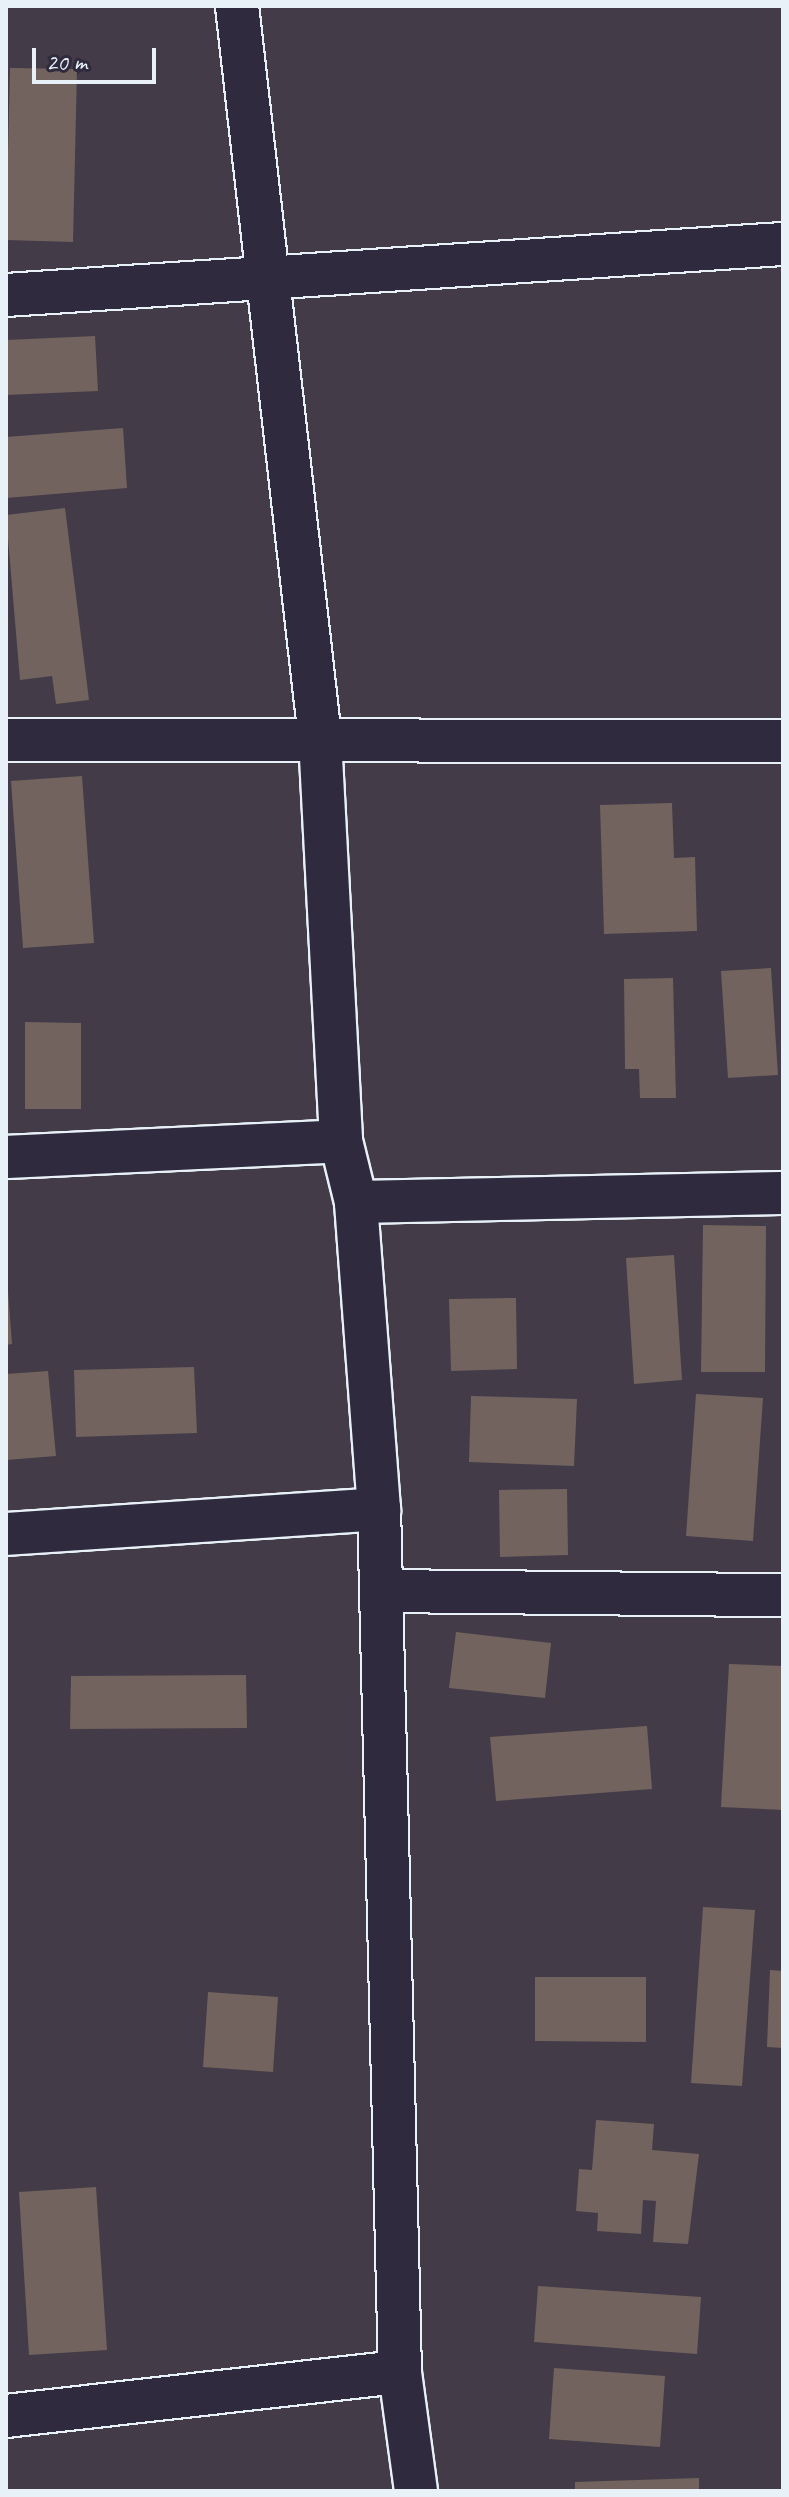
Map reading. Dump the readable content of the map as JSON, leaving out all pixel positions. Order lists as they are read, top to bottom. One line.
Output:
{"scale_bar":"20 m"}
